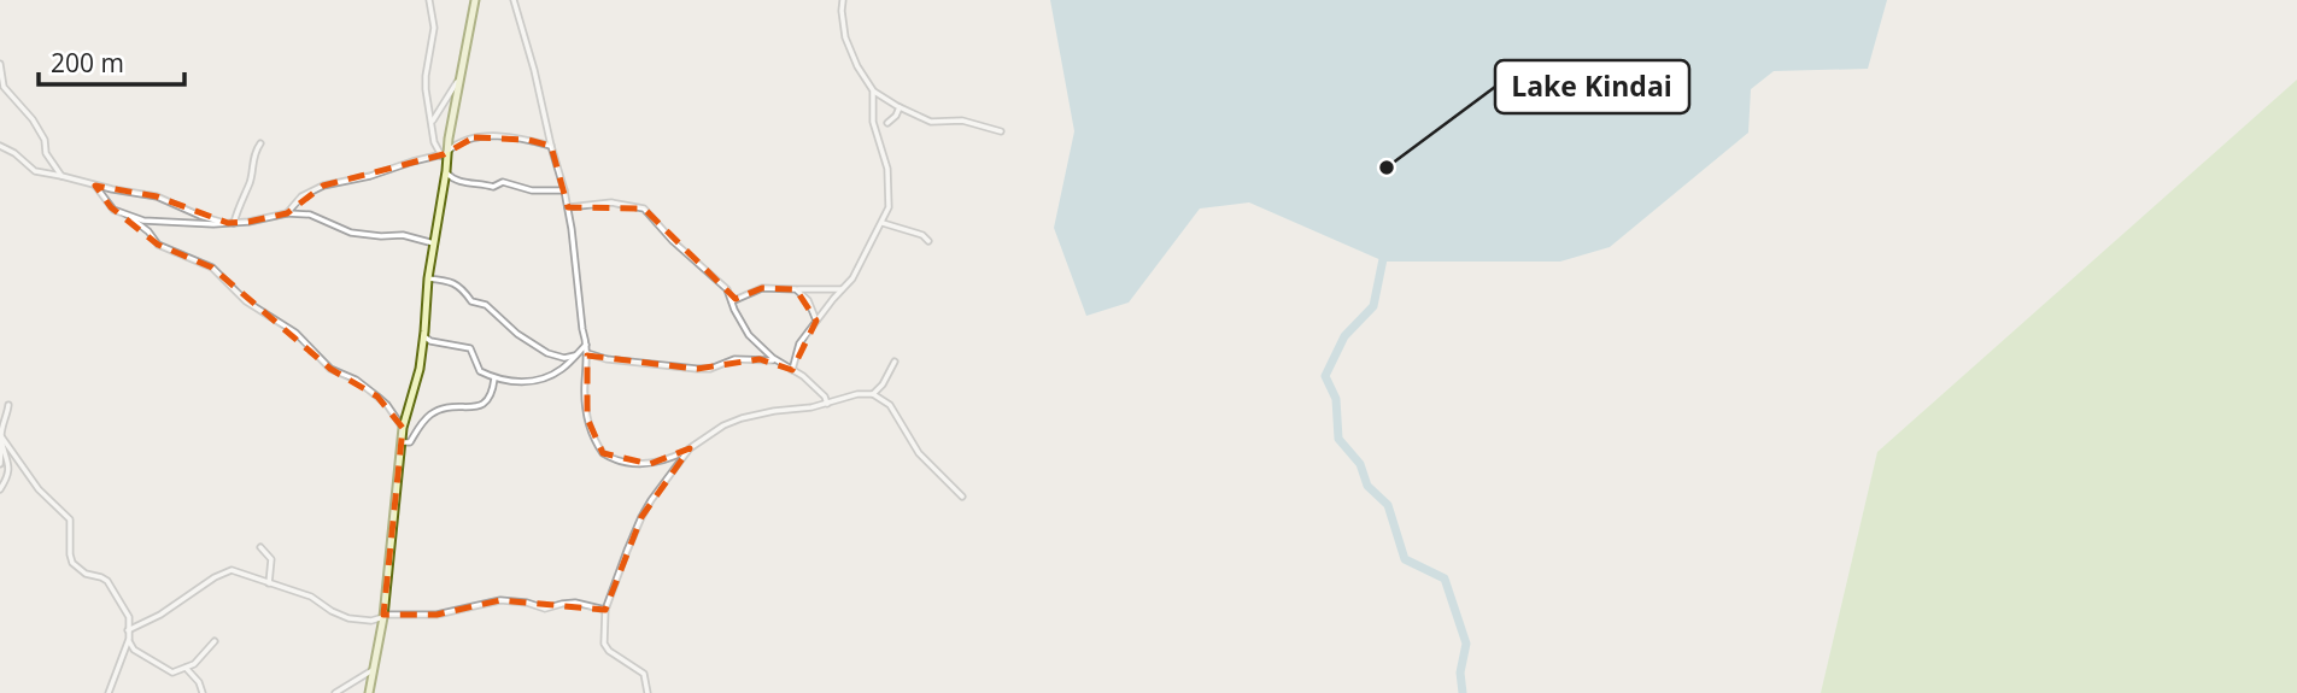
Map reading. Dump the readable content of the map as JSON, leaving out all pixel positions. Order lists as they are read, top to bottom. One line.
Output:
{"places":["Lake Kindai"],"scale_bar":"200 m"}
